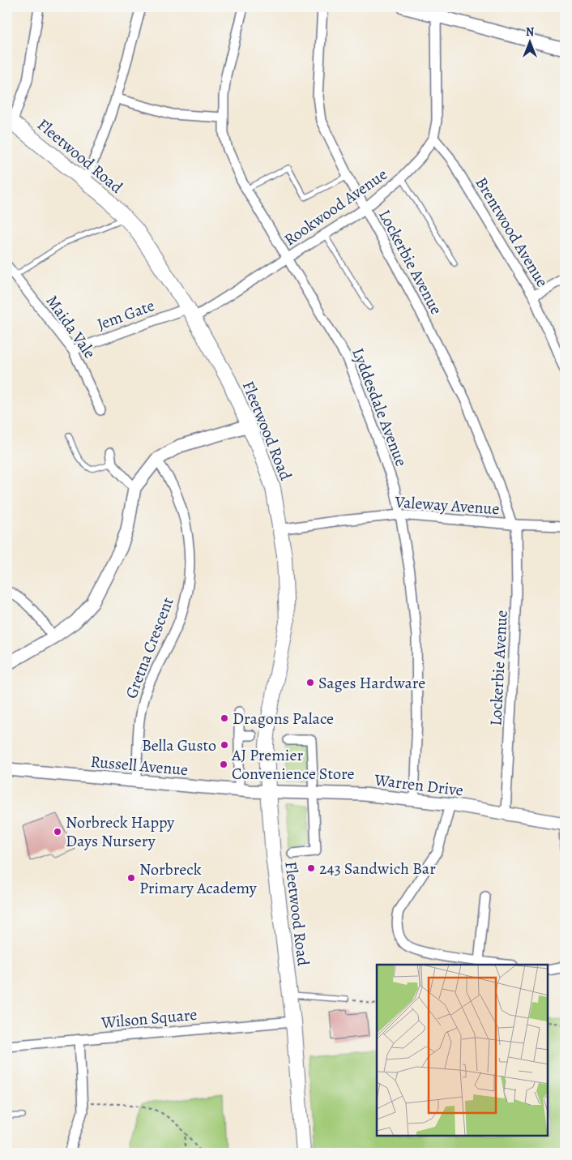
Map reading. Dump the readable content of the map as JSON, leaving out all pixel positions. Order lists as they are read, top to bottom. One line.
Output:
{"streets":{"main road":["Fleetwood Road"],"street":["Rookwood Avenue","Brentwood Avenue","Lockerbie Avenue","Jem Gate","Maida Vale","Lyddesdale Avenue","Valeway Avenue","Gretna Crescent","Russell Avenue","Warren Drive","Wilson Square"]},"crossings":[["Fleetwood Road","Rookwood Avenue"],["Fleetwood Road","Jem Gate"],["Fleetwood Road","Valeway Avenue"],["Fleetwood Road","Russell Avenue"],["Fleetwood Road","Warren Drive"],["Fleetwood Road","Wilson Square"],["Rookwood Avenue","Brentwood Avenue"],["Rookwood Avenue","Lockerbie Avenue"],["Rookwood Avenue","Jem Gate"],["Rookwood Avenue","Lyddesdale Avenue"],["Lockerbie Avenue","Valeway Avenue"],["Lockerbie Avenue","Warren Drive"],["Jem Gate","Maida Vale"],["Lyddesdale Avenue","Valeway Avenue"],["Lyddesdale Avenue","Warren Drive"],["Gretna Crescent","Russell Avenue"],["Russell Avenue","Warren Drive"]],"places":["Sages Hardware","Dragons Palace","Bella Gusto","AJ Premier Convenience Store","Norbreck Happy Days Nursery","243 Sandwich Bar","Norbreck Primary Academy"],"north":"top"}
